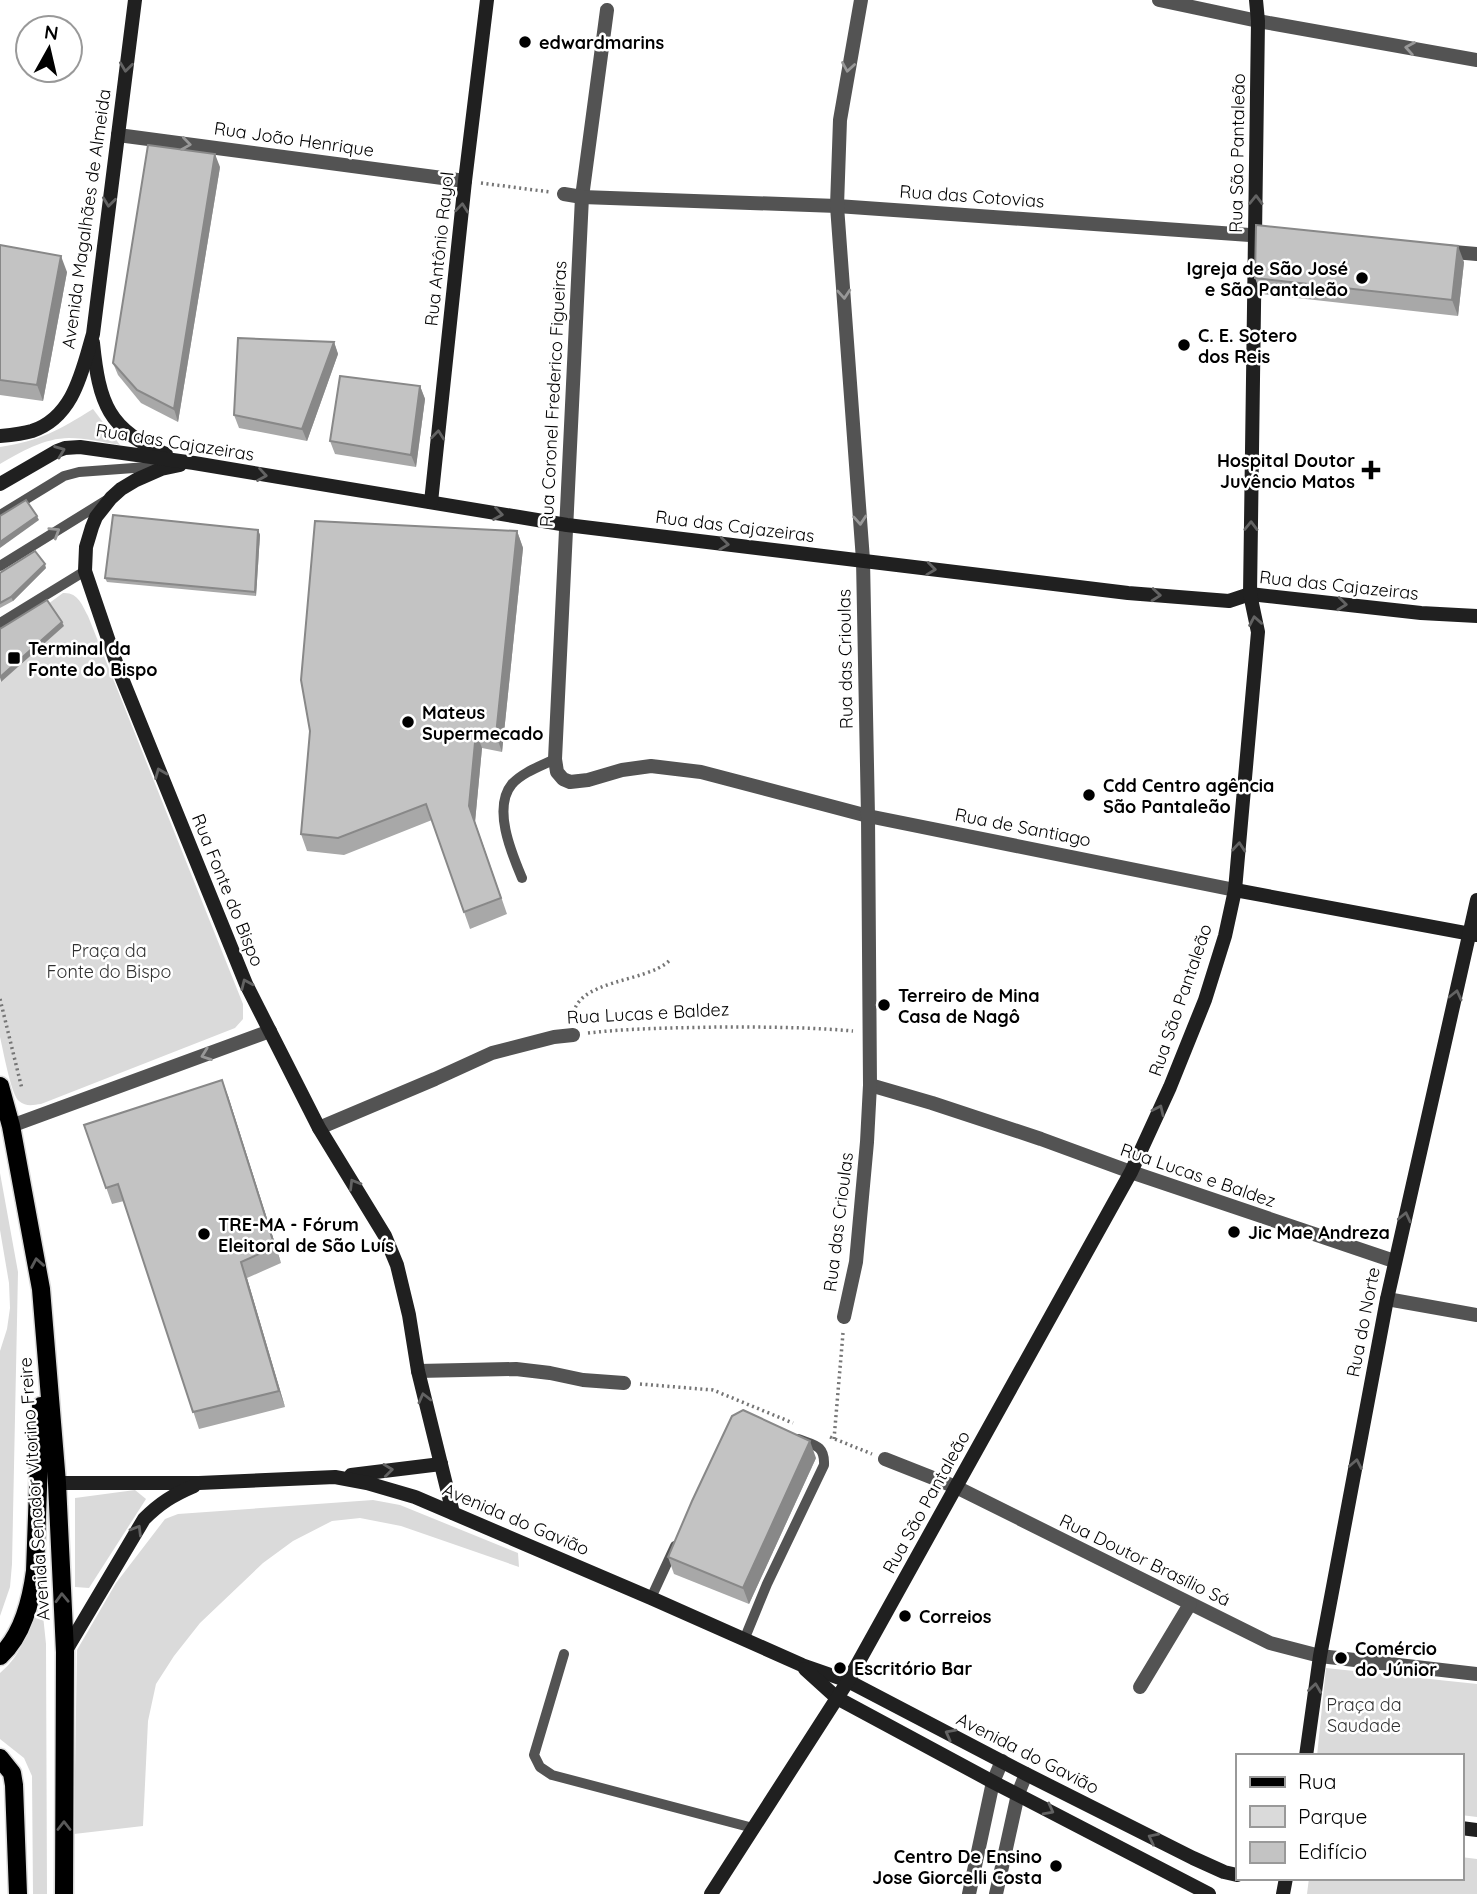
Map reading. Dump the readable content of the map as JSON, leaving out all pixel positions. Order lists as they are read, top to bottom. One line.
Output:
{"streets":{"main road":["Avenida Senador Vitorino Freire"],"street":["Rua João Henrique","Rua São Pantaleão","Rua das Cotovias","Avenida Magalhães de Almeida","Rua Antônio Rayol","Rua Coronel Frederico Figueiras","Rua das Cajazeiras","Rua das Crioulas","Rua de Santiago","Rua Fonte do Bispo","Rua Lucas e Baldez","Rua do Norte","Avenida do Gavião","Rua Doutor Brasílio Sá"]},"crossings":[["Rua João Henrique","Avenida Magalhães de Almeida"],["Rua João Henrique","Rua Antônio Rayol"],["Rua São Pantaleão","Rua das Cotovias"],["Rua São Pantaleão","Rua das Cajazeiras"],["Rua São Pantaleão","Rua de Santiago"],["Rua São Pantaleão","Rua Lucas e Baldez"],["Rua São Pantaleão","Avenida do Gavião"],["Rua São Pantaleão","Rua Doutor Brasílio Sá"],["Rua das Cotovias","Rua Coronel Frederico Figueiras"],["Rua das Cotovias","Rua das Crioulas"],["Rua Antônio Rayol","Rua das Cajazeiras"],["Rua Coronel Frederico Figueiras","Rua das Cajazeiras"],["Rua Coronel Frederico Figueiras","Rua de Santiago"],["Rua das Cajazeiras","Rua das Crioulas"],["Rua das Cajazeiras","Rua Fonte do Bispo"],["Rua das Crioulas","Rua de Santiago"],["Rua das Crioulas","Rua Lucas e Baldez"],["Rua de Santiago","Rua do Norte"],["Rua Fonte do Bispo","Rua Lucas e Baldez"],["Rua Fonte do Bispo","Avenida do Gavião"],["Rua Lucas e Baldez","Rua do Norte"],["Rua do Norte","Rua Doutor Brasílio Sá"],["Avenida Senador Vitorino Freire","Avenida do Gavião"]],"one_way":["Rua João Henrique","Rua São Pantaleão","Avenida Magalhães de Almeida","Rua Antônio Rayol","Rua das Cajazeiras","Rua das Crioulas","Rua Fonte do Bispo","Rua do Norte"],"parks":["Praça da Fonte do Bispo","Praça da Saudade"],"places":{"other":["edwardmarins","Igreja de São José e São Pantaleão","C. E. Sotero dos Reis","Mateus Supermecado","Cdd Centro agência São Pantaleão","Terreiro de Mina Casa de Nagô","Jic Mae Andreza","TRE-MA - Fórum Eleitoral de São Luís","Correios","Comércio do Júnior","Escritório Bar","Centro De Ensino Jose Giorcelli Costa"],"health":["Hospital Doutor Juvêncio Matos"],"transit":["Terminal da Fonte do Bispo"]},"legend":["Rua","Parque","Edifício"],"north":"top"}
